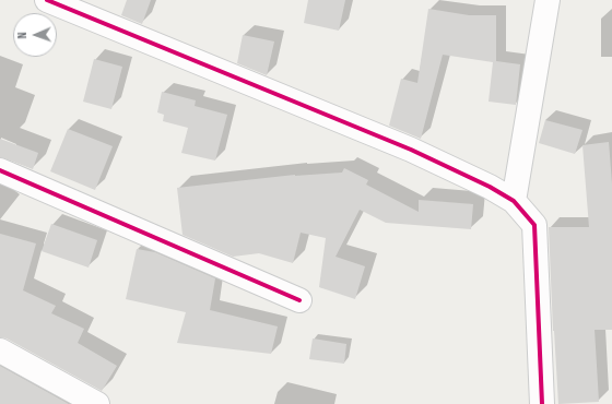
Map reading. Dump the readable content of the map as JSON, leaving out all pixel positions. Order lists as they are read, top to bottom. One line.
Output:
{"north":"left"}
